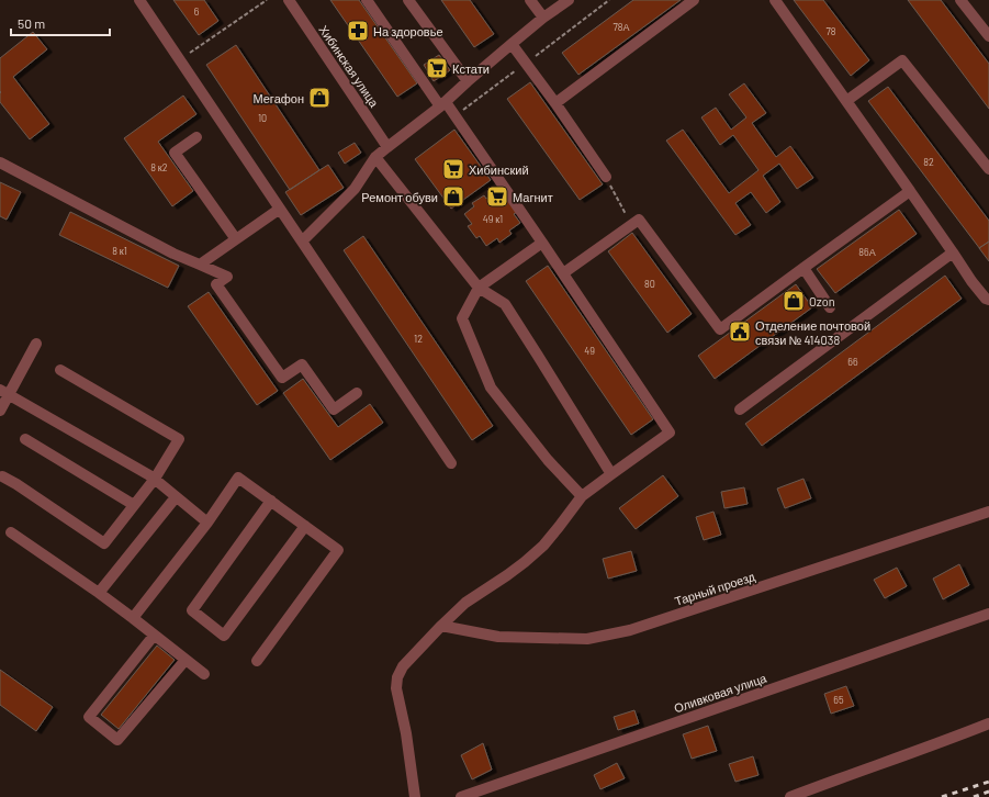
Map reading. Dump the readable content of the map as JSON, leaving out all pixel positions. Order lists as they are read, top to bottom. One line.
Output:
{"streets":{"street":["Хибинская улица","Тарный проезд","Оливковая улица"]},"places":{"pharmacy":["На здоровье"],"supermarket":["Кстати","Хибинский","Магнит"],"shop":["Мегафон","Ремонт обуви","Ozon"],"public building":["Отделение почтовой связи № 414038"]},"house_numbers":["6","78А","78","10","82","8 к2","49 к1","8 к1","86А","80","12","49","66","65"],"scale_bar":"50 m"}
